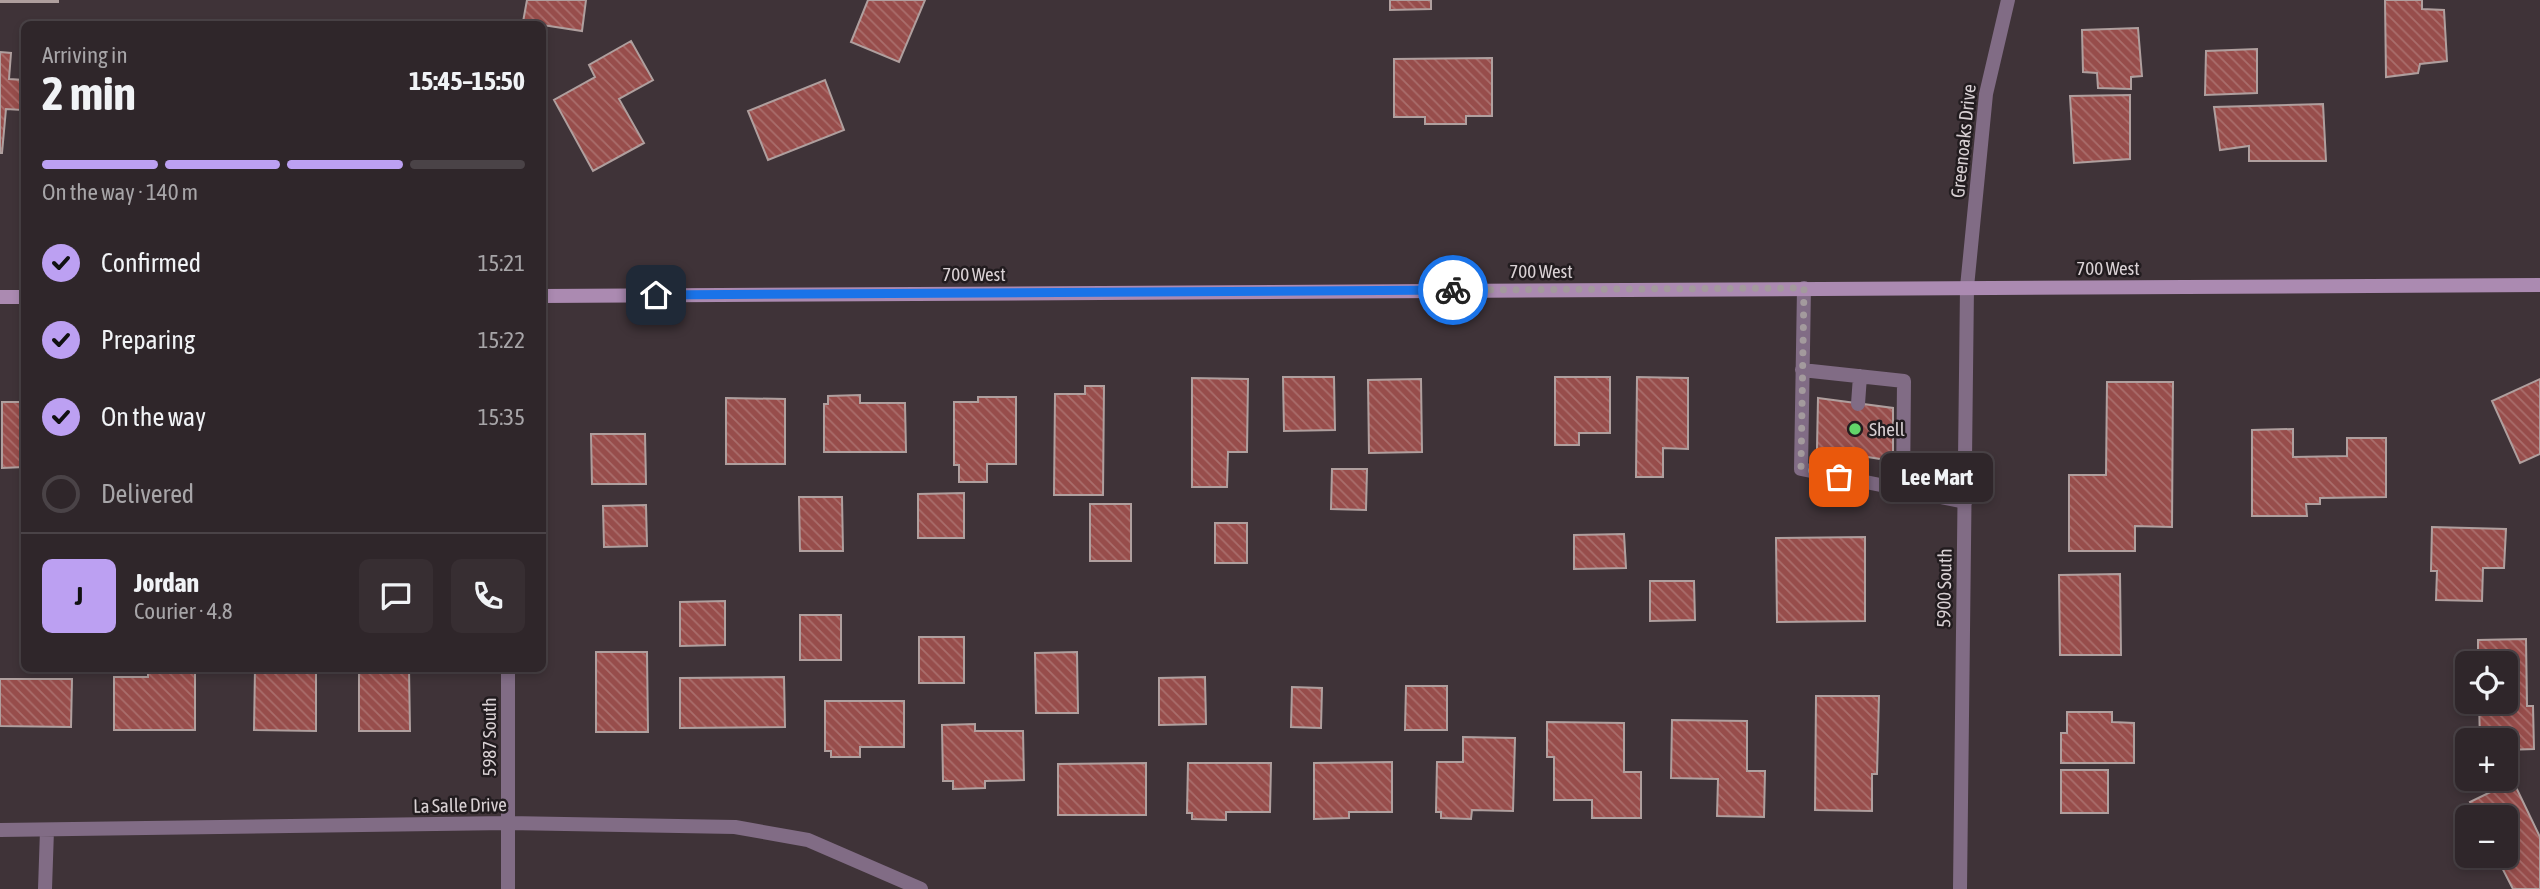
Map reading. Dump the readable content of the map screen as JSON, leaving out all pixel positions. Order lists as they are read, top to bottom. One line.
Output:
{"streets":{"main road":["700 West"],"street":["Greenoaks Drive","5900 South","5987 South","La Salle Drive"]},"crossings":[["Greenoaks Drive","700 West"],["Greenoaks Drive","5900 South"],["700 West","5900 South"],["5987 South","La Salle Drive"]],"places":["Shell","Lee Mart"],"page":{"heading":["2 min","Arriving in","15:45–15:50"],"panel":["Jordan","Courier · 4.8"],"bar":"On the way · 140 m","list":[["Confirmed","15:21"],["Preparing","15:22"],["On the way","15:35"],"Delivered"],"bubble":"Lee Mart","round":"J","map_buttons":["+","−"]}}
